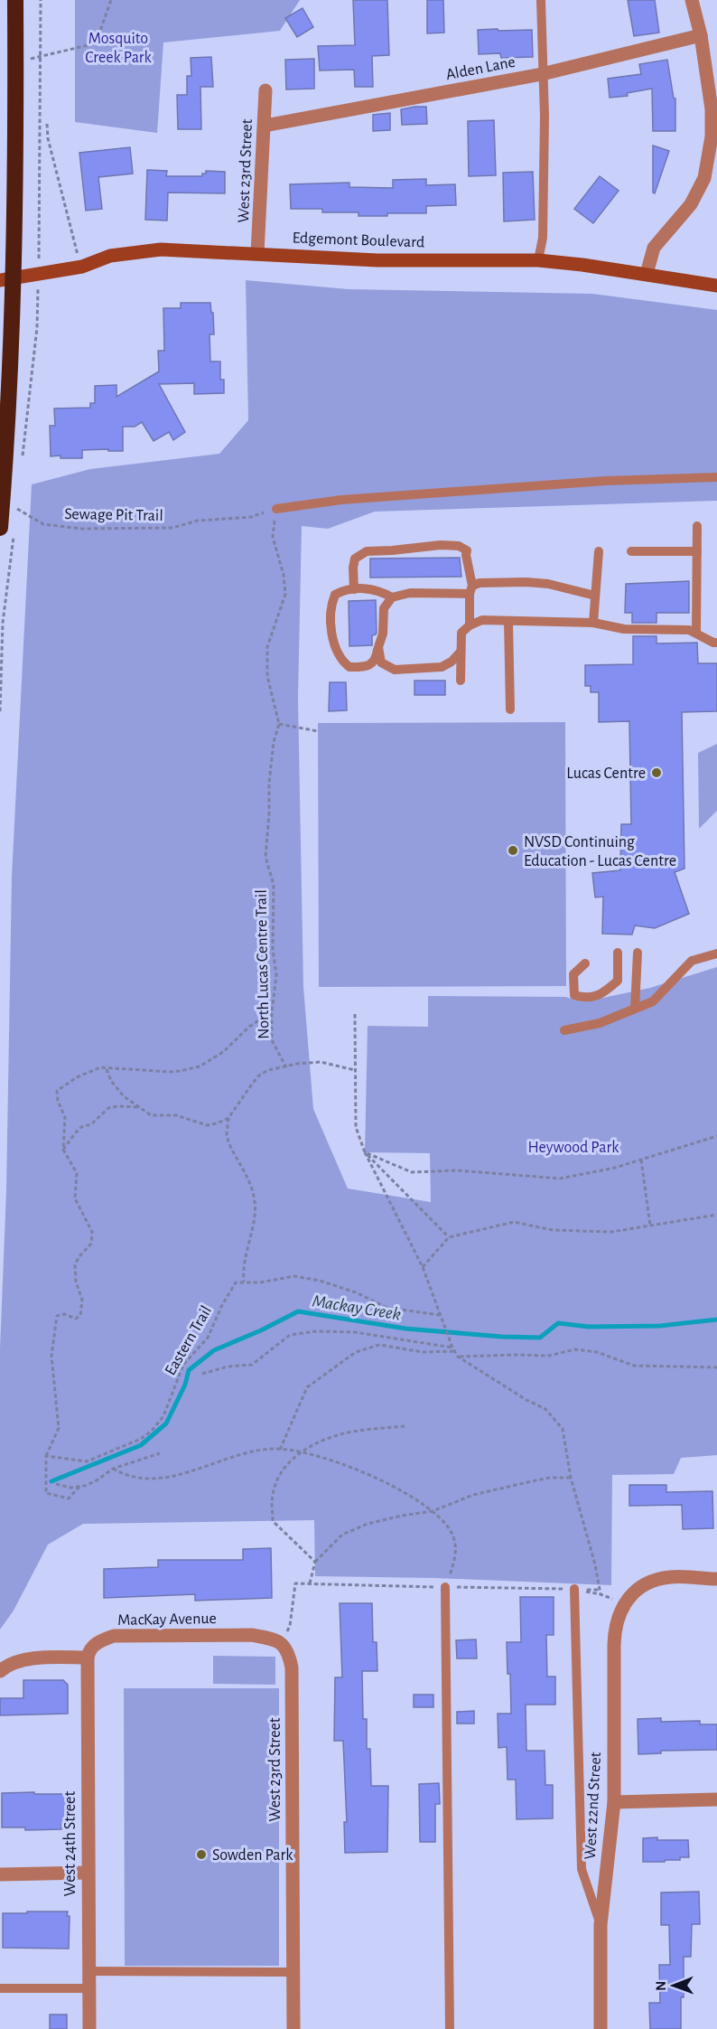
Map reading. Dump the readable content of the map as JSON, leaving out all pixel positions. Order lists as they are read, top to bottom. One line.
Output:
{"streets":{"street":["Alden Lane","West 23rd Street","Edgemont Boulevard","MacKay Avenue","West 22nd Street","West 24th Street"],"path":["Sewage Pit Trail","North Lucas Centre Trail","Eastern Trail"]},"crossings":[["Alden Lane","West 23rd Street"],["West 23rd Street","Edgemont Boulevard"],["West 23rd Street","MacKay Avenue"],["Sewage Pit Trail","North Lucas Centre Trail"],["MacKay Avenue","West 24th Street"]],"water":["Mackay Creek"],"parks":["Mosquito Creek Park","Heywood Park"],"places":["Lucas Centre","NVSD Continuing Education - Lucas Centre","Sowden Park"],"north":"left"}
